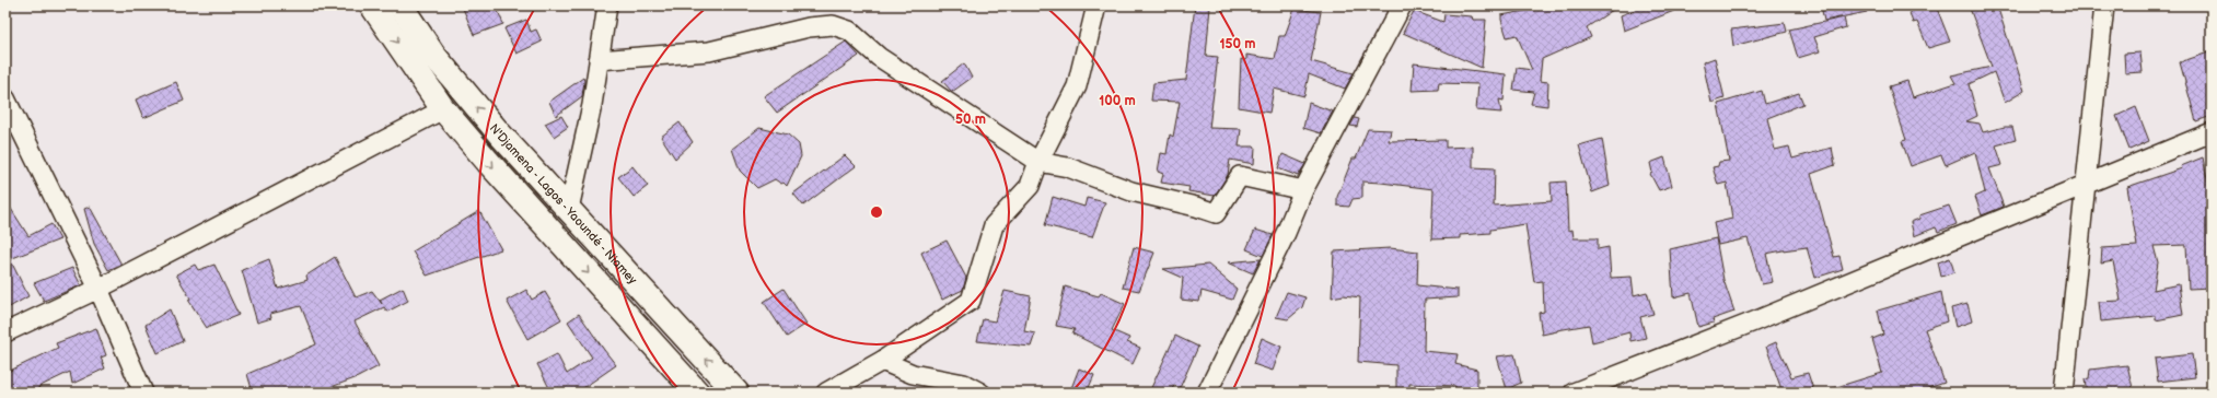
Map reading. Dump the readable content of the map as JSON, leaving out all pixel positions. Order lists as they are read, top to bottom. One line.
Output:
{"streets":{"highway":["N'Djamena - Lagos - Yaoundé - Niamey"]},"rings":["150 m","100 m","50 m"]}
